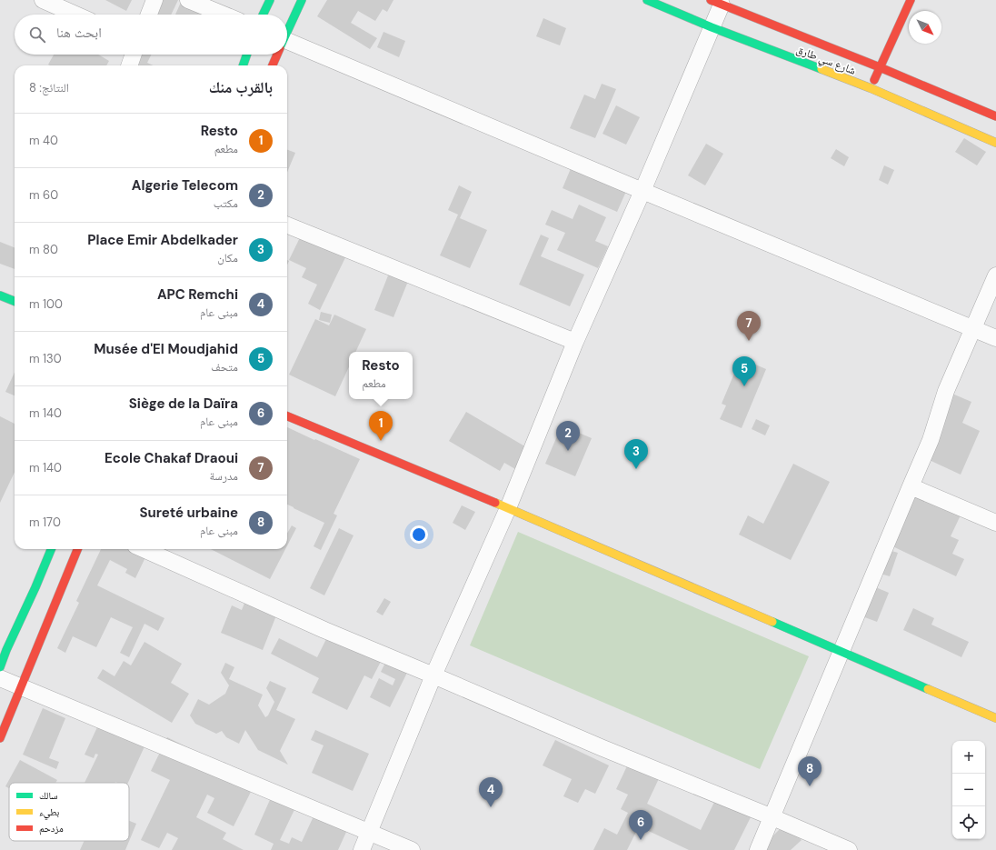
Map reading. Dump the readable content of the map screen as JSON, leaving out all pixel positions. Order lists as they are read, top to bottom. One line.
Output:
{"streets":{"street":["شارع سي طارق"]},"legend":["سالك","بطيء","مزدحم"],"north":"bottom right","page":{"search":"ابحث هنا","heading":["بالقرب منك","النتائج: 8"],"list":[{"mark":"1","name":"Resto","note":"مطعم","value":"40 m"},{"mark":"2","name":"Algerie Telecom","note":"مكتب","value":"60 m"},{"mark":"3","name":"Place Emir Abdelkader","note":"مكان","value":"80 m"},{"mark":"4","name":"APC Remchi","note":"مبنى عام","value":"100 m"},{"mark":"5","name":"Musée d'El Moudjahid","note":"متحف","value":"130 m"},{"mark":"6","name":"Siège de la Daïra","note":"مبنى عام","value":"140 m"},{"mark":"7","name":"Ecole Chakaf Draoui","note":"مدرسة","value":"140 m"},{"mark":"8","name":"Sureté urbaine","note":"مبنى عام","value":"170 m"}],"pins":["7","5","1","2","3","8","4","6"],"popup":["Resto","مطعم"],"map_buttons":["+","−"]}}
